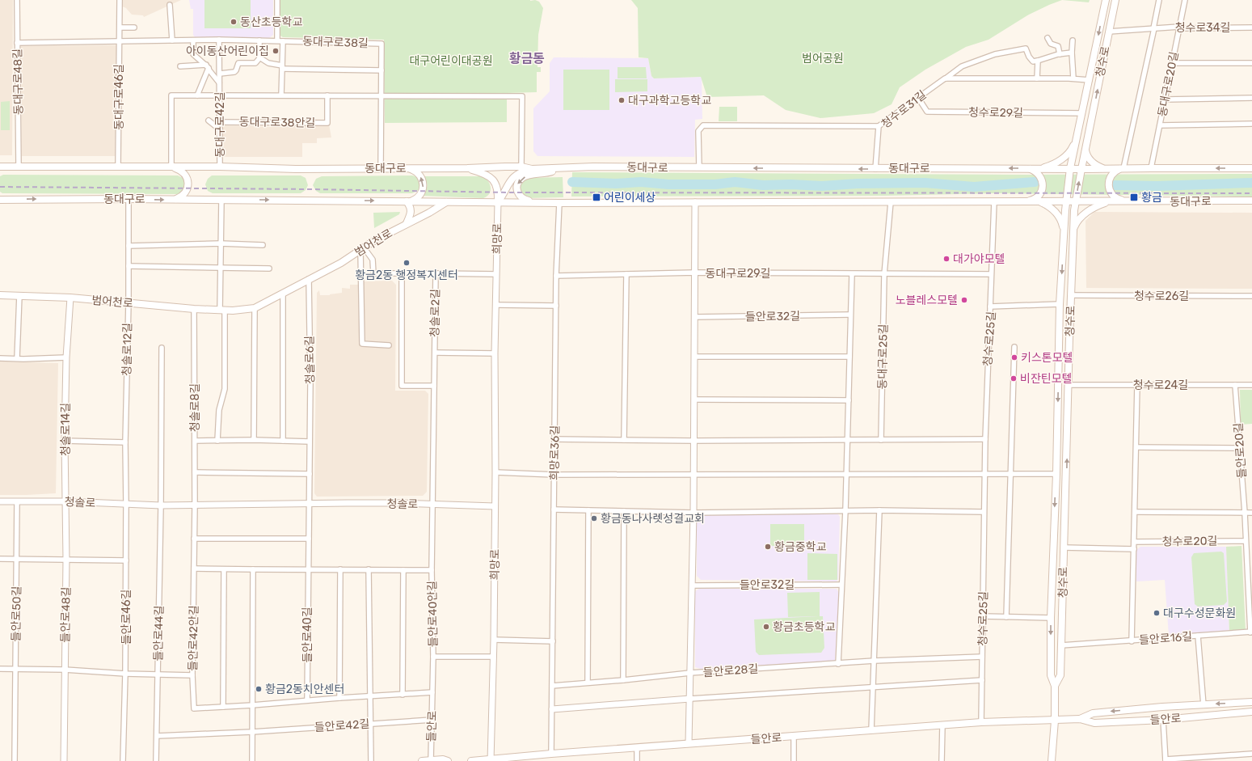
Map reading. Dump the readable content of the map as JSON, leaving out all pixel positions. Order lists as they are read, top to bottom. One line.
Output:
{"streets":{"main road":["청수로","동대구로","범어천로","들안로"],"street":["청수로34길","동대구로38길","동대구로48길","동대구로20길","동대구로46길","청수로31길","청수로29길","동대구로38안길","동대구로42길","희망로","동대구로29길","청수로26길","청솔로2길","들안로32길","청수로25길","청솔로12길","동대구로25길","청솔로6길","청수로24길","청솔로8길","청솔로14길","들안로20길","희망로36길","청솔로","청수로20길","들안로50길","들안로40안길","들안로48길","들안로46길","들안로44길","들안로40길","들안로42안길","들안로16길","들안로28길","들안로42길"]},"crossings":[["청수로34길","청수로"],["청수로34길","동대구로20길"],["동대구로38길","동대구로48길"],["동대구로38길","동대구로46길"],["동대구로38길","동대구로42길"],["동대구로38길","동대구로"],["청수로","청수로29길"],["청수로","동대구로"],["청수로","청수로26길"],["청수로","청수로25길"],["청수로","청수로24길"],["청수로","들안로"],["동대구로48길","동대구로46길"],["동대구로48길","동대구로"],["동대구로20길","동대구로"],["동대구로46길","동대구로"],["청수로31길","청수로29길"],["청수로31길","동대구로"],["동대구로38안길","동대구로42길"],["동대구로42길","동대구로"],["동대구로","희망로"],["동대구로","범어천로"],["동대구로","동대구로29길"],["동대구로","청솔로12길"],["동대구로","동대구로25길"],["희망로","청솔로"],["희망로","들안로"],["범어천로","청솔로2길"],["범어천로","청솔로12길"],["범어천로","청솔로6길"],["범어천로","청솔로8길"],["범어천로","청솔로14길"],["동대구로29길","동대구로25길"],["청솔로2길","청솔로"],["청솔로2길","들안로40안길"],["청수로25길","들안로28길"],["청솔로12길","청솔로"],["청솔로12길","들안로46길"],["청솔로6길","청솔로"],["청수로24길","들안로20길"],["청솔로8길","청솔로"],["청솔로8길","들안로42안길"],["청솔로14길","청솔로"],["청솔로14길","들안로48길"],["들안로20길","청수로20길"],["들안로20길","들안로16길"],["청솔로","들안로50길"],["청솔로","들안로40안길"],["청솔로","들안로48길"],["청솔로","들안로46길"],["청솔로","들안로44길"],["청솔로","들안로42안길"],["들안로40안길","들안로"],["들안로44길","들안로42길"],["들안로","들안로42길"]],"districts":["황금동"],"parks":["범어공원","대구어린이대공원"],"places":{"other":["동산초등학교","아이동산어린이집","대구과학고등학교","대가야모텔","황금2동 행정복지센터","노블레스모텔","키스톤모텔","비잔틴모텔","황금동나사렛성결교회","황금중학교","대구수성문화원","황금초등학교","황금2동치안센터"],"transit":["어린이세상","황금"]}}
